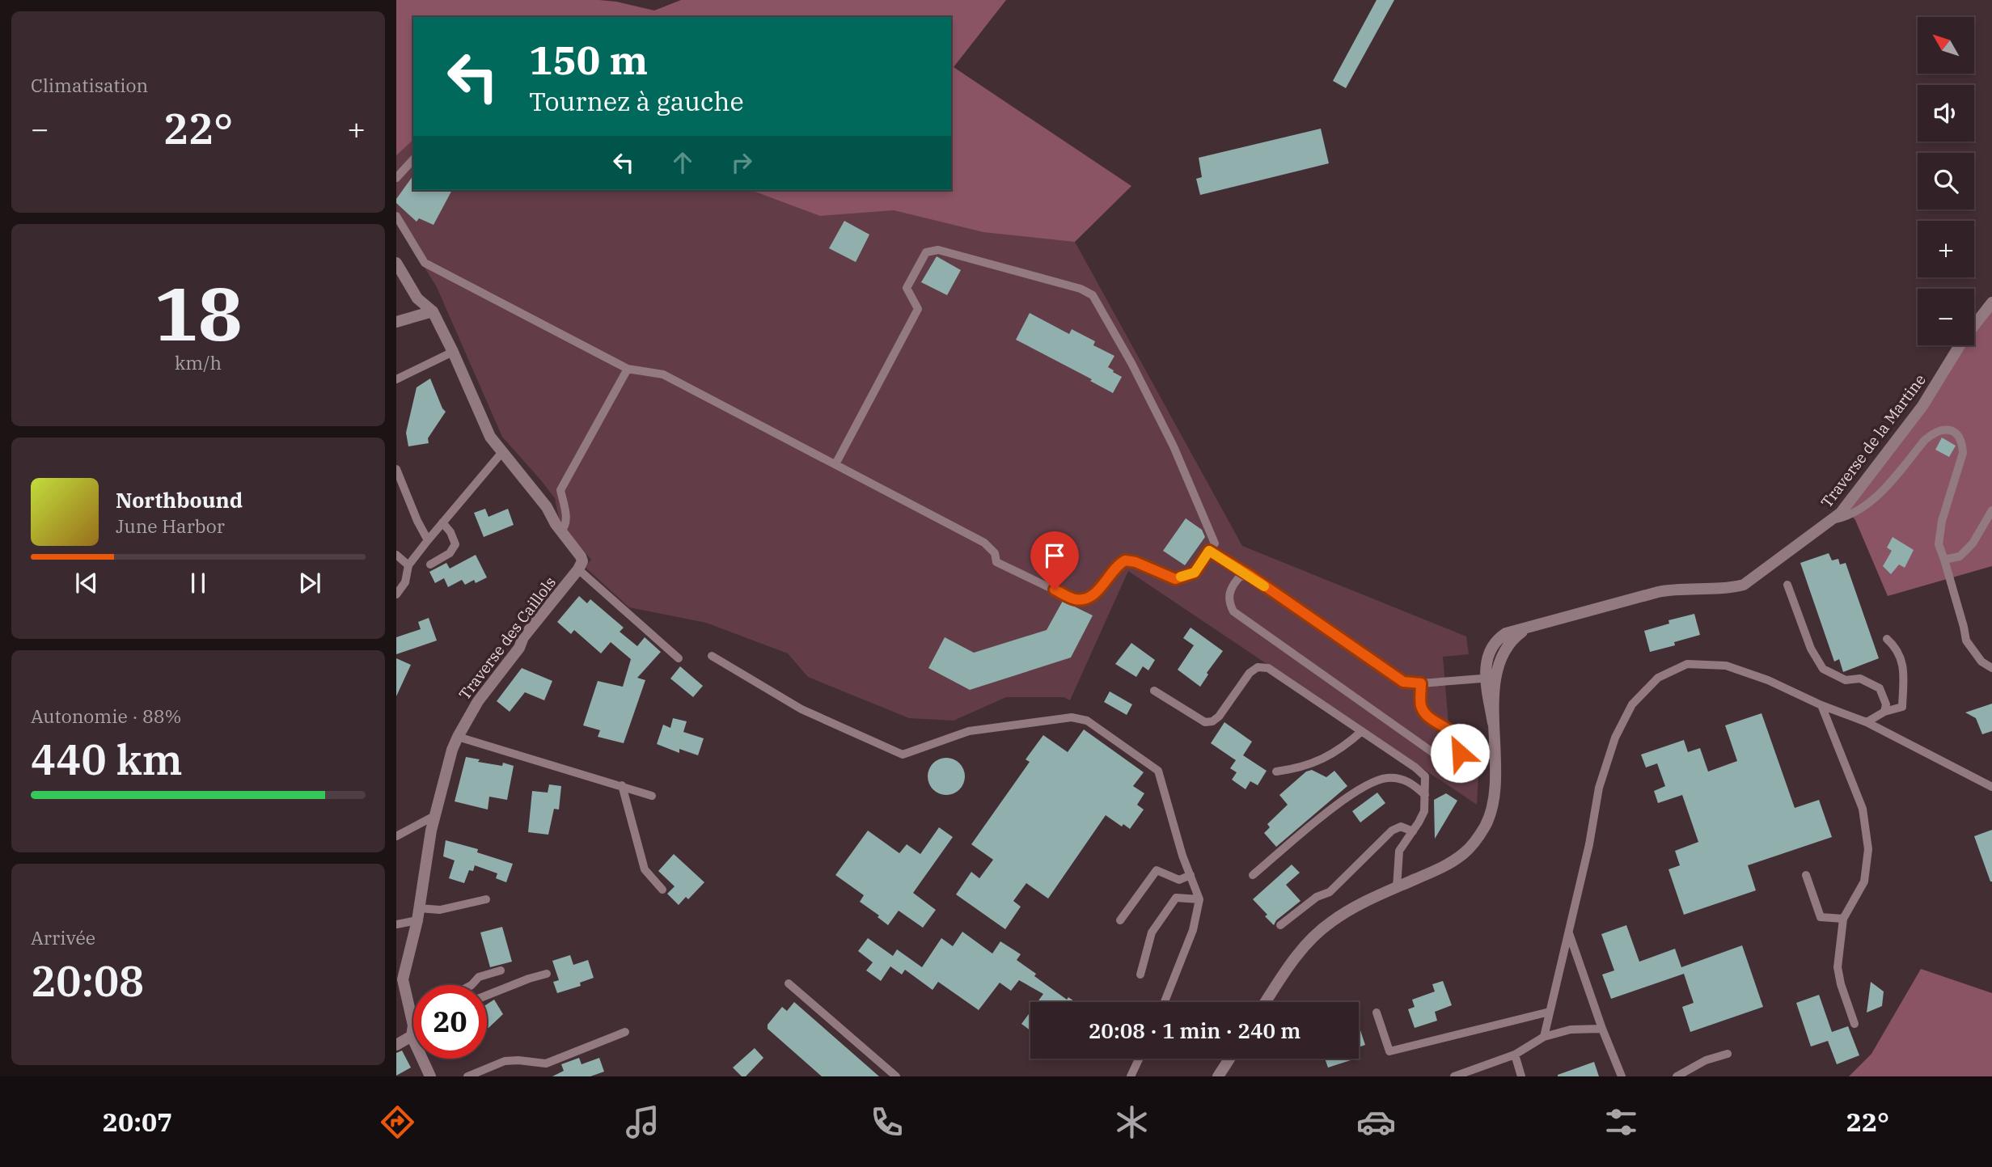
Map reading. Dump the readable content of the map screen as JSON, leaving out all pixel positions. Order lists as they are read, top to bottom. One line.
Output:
{"streets":{"street":["Traverse de la Martine","Traverse des Caillols"]},"north":"top left","page":{"tile":["Climatisation",["18","km/h"],["Autonomie · 88%","440 km"],["Arrivée","20:08"]],"map_buttons":["+","−"],"turn":["150 m","Tournez à gauche"],"heat":["−","22°","+"],"song":["Northbound","June Harbor"],"limit":"20","trip":"20:08 · 1 min · 240 m","tabs":["20:07","22°"]}}
